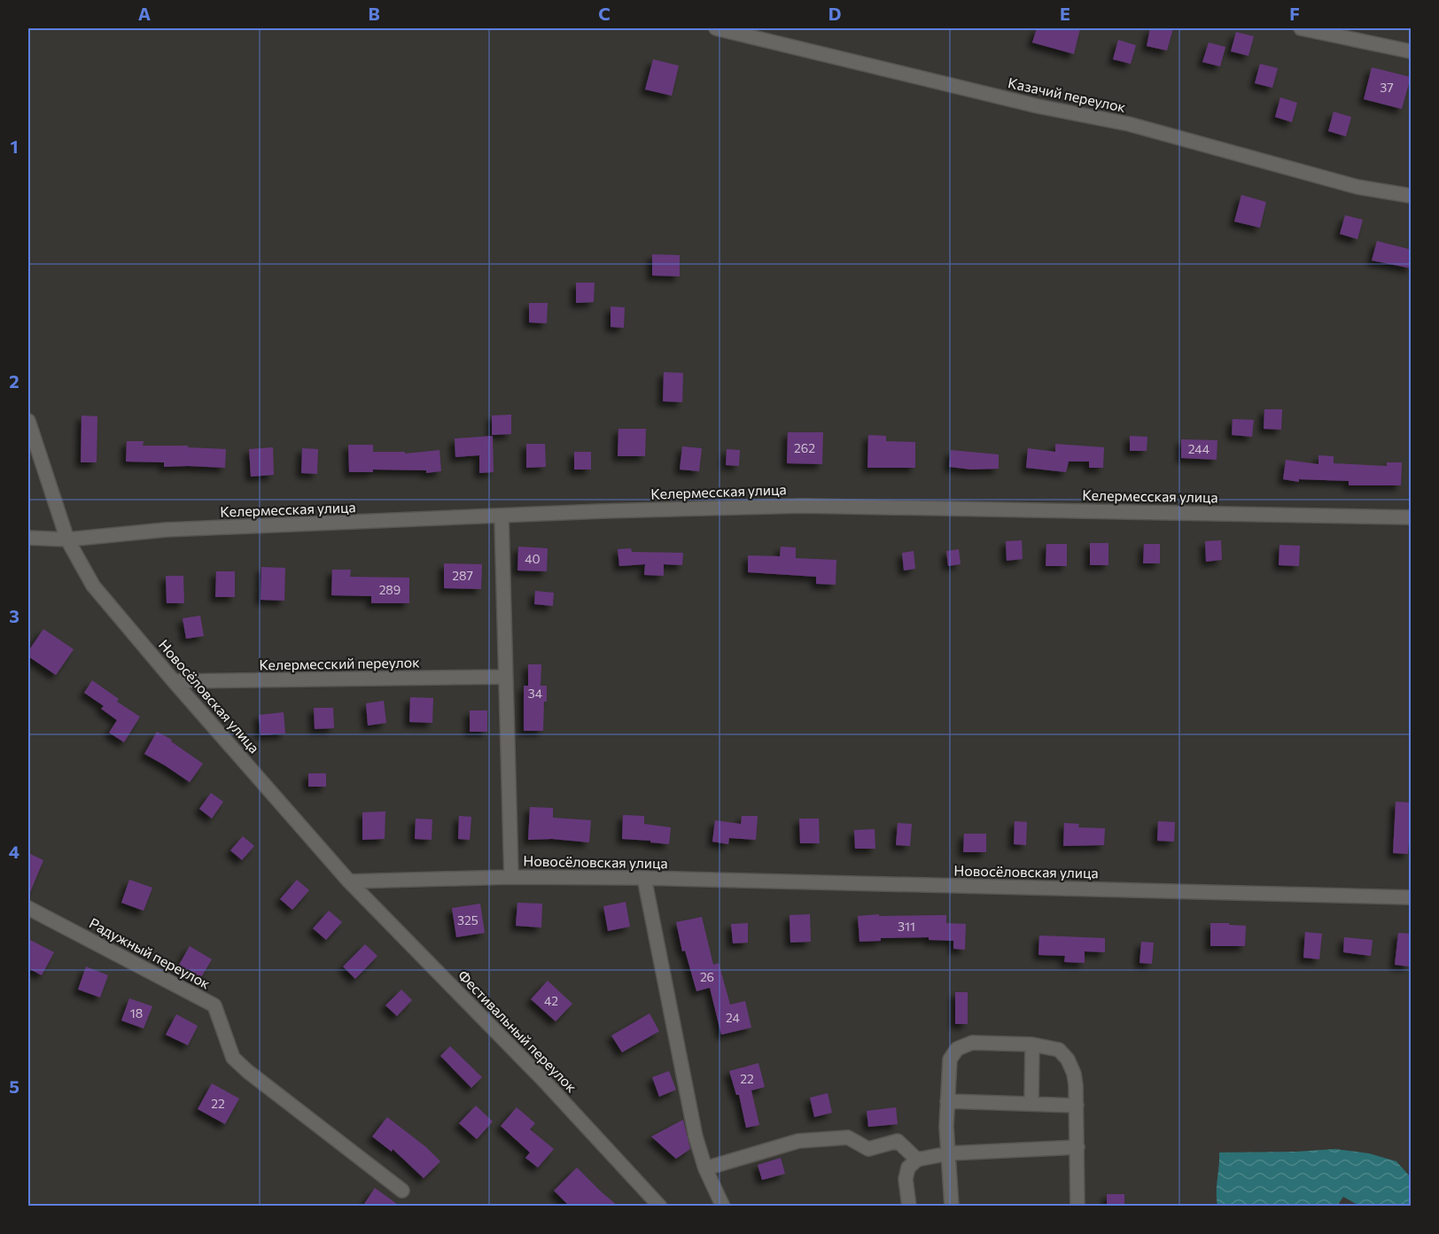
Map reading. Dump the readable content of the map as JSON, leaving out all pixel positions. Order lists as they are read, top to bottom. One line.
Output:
{"streets":{"street":["Казачий переулок","Келермесская улица","Келермесский переулок","Новосёловская улица","Радужный переулок","Фестивальный переулок"]},"crossings":[["Келермесская улица","Новосёловская улица"],["Келермесский переулок","Новосёловская улица"],["Новосёловская улица","Фестивальный переулок"]],"house_numbers":["37","262","244","40","287","289","34","325","311","26","42","18","24","22","22"],"grid":{"columns":["A","B","C","D","E","F"],"rows":["1","2","3","4","5"]}}
